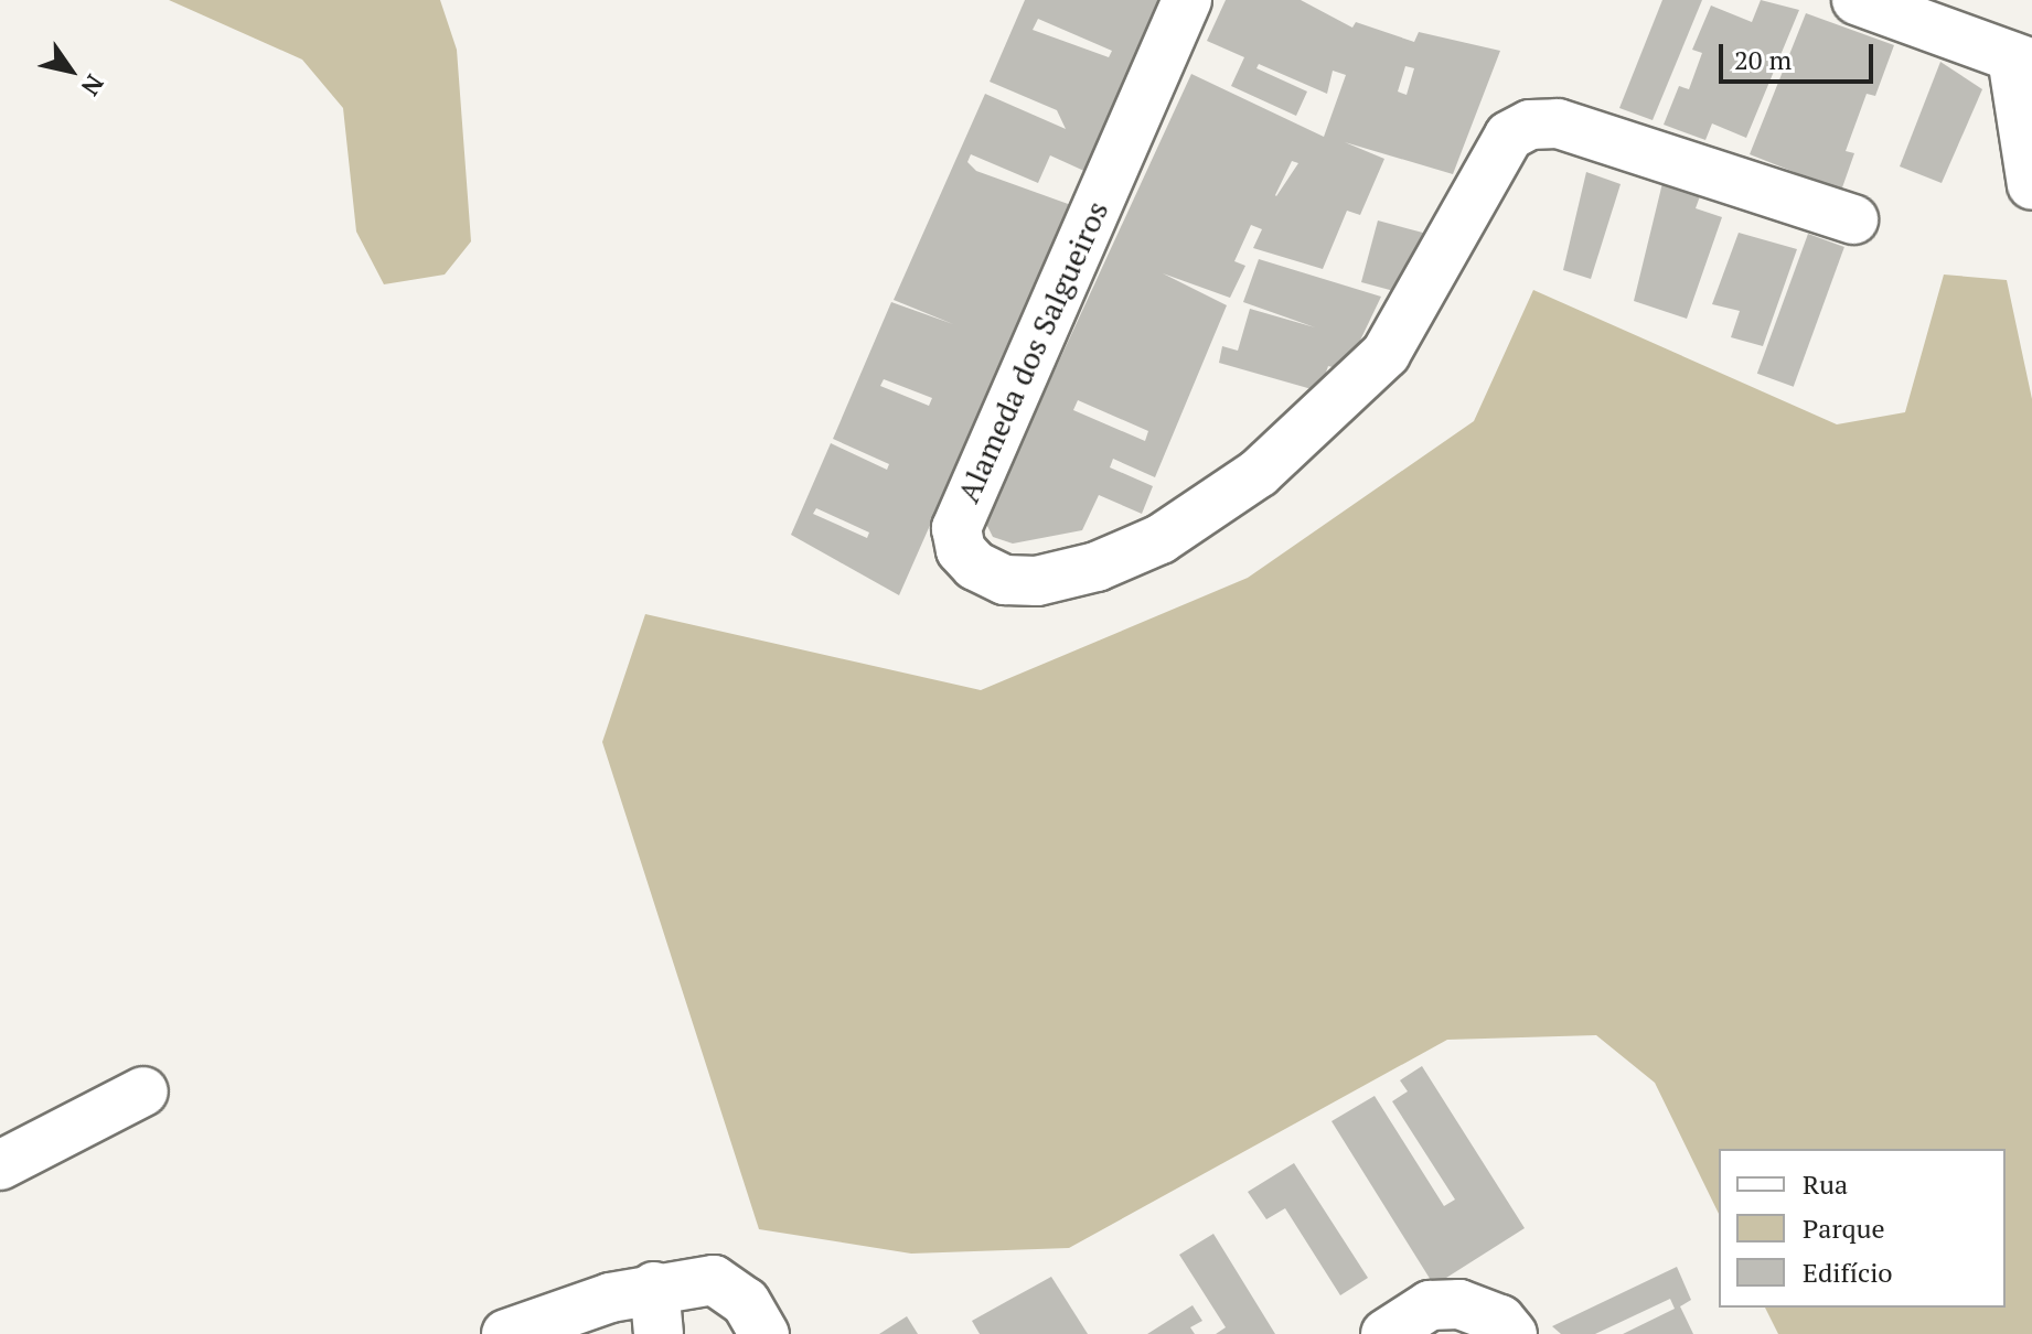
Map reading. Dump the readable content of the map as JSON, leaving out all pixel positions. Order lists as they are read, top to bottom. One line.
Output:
{"streets":{"street":["Alameda dos Salgueiros"]},"legend":["Rua","Parque","Edifício"],"scale_bar":"20 m","north":"bottom right"}
